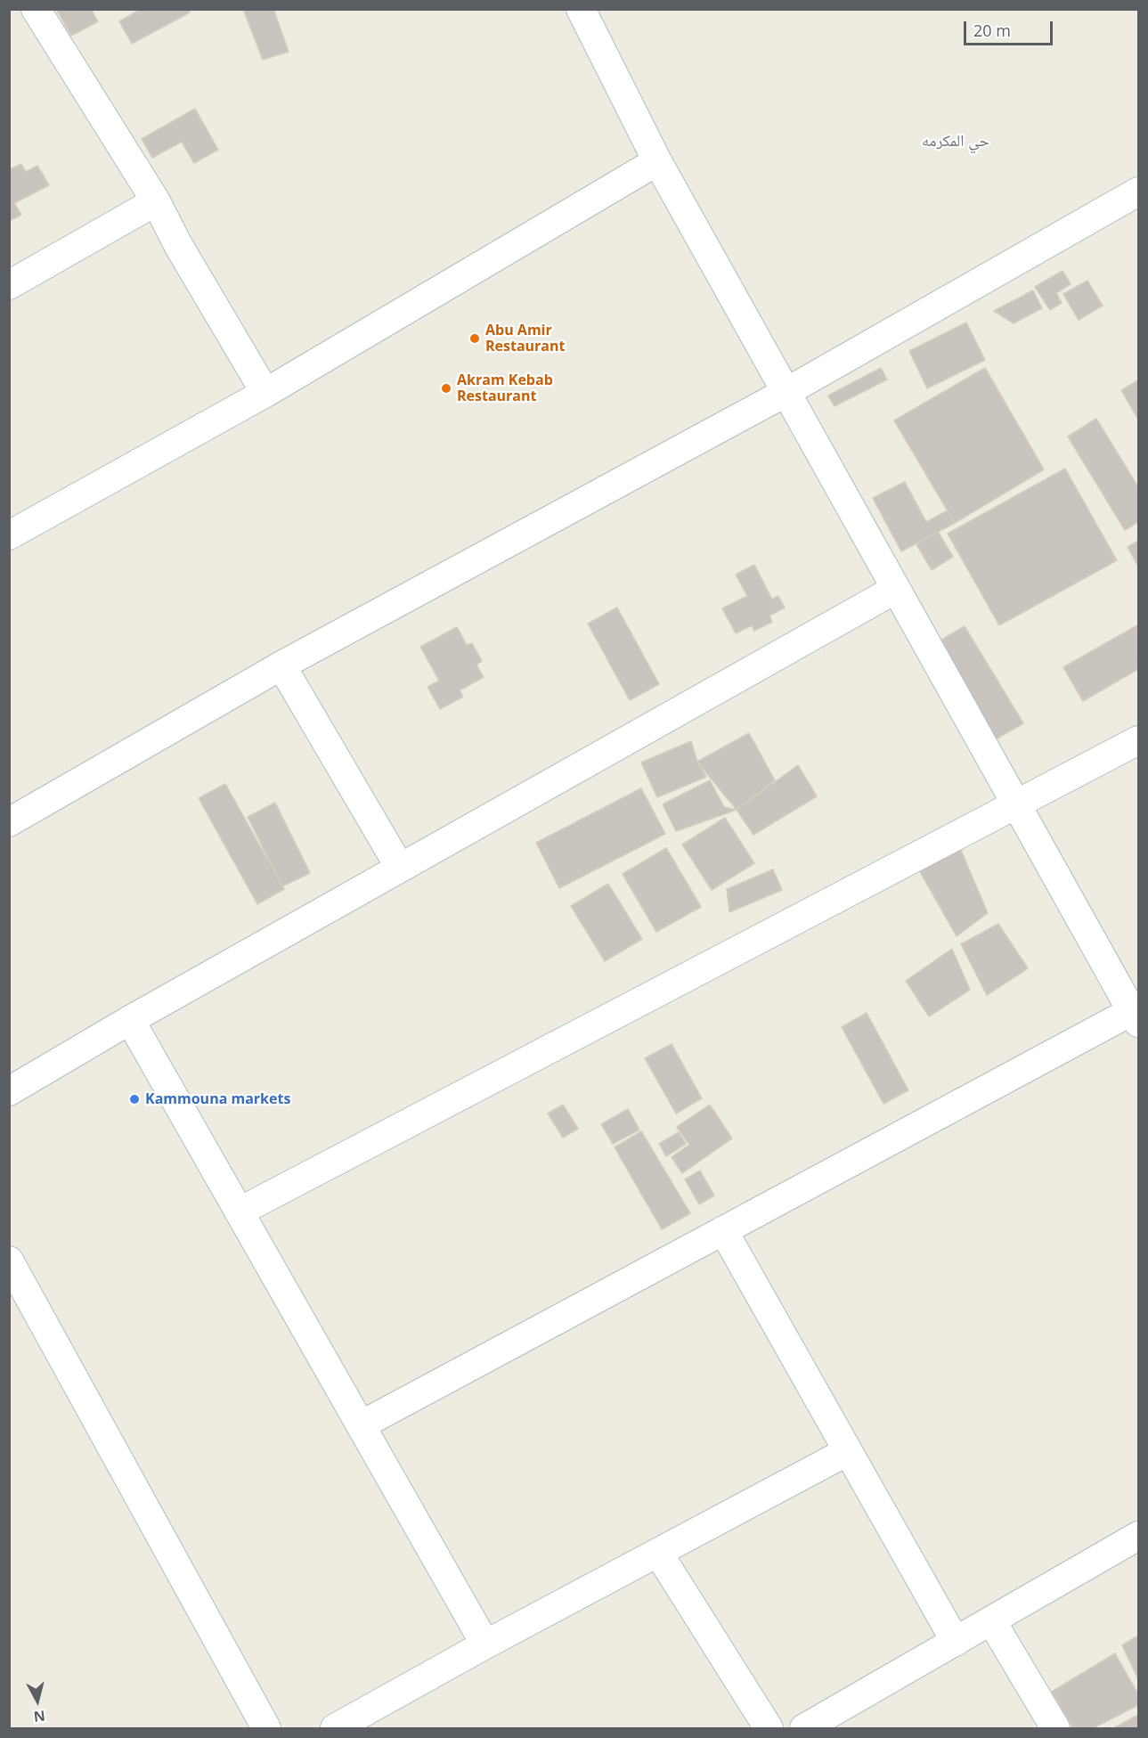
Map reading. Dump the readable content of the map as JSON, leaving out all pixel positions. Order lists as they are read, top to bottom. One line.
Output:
{"districts":["حي المكرمه"],"places":["Abu Amir Restaurant","Akram Kebab Restaurant","Kammouna markets"],"scale_bar":"20 m","north":"bottom"}
